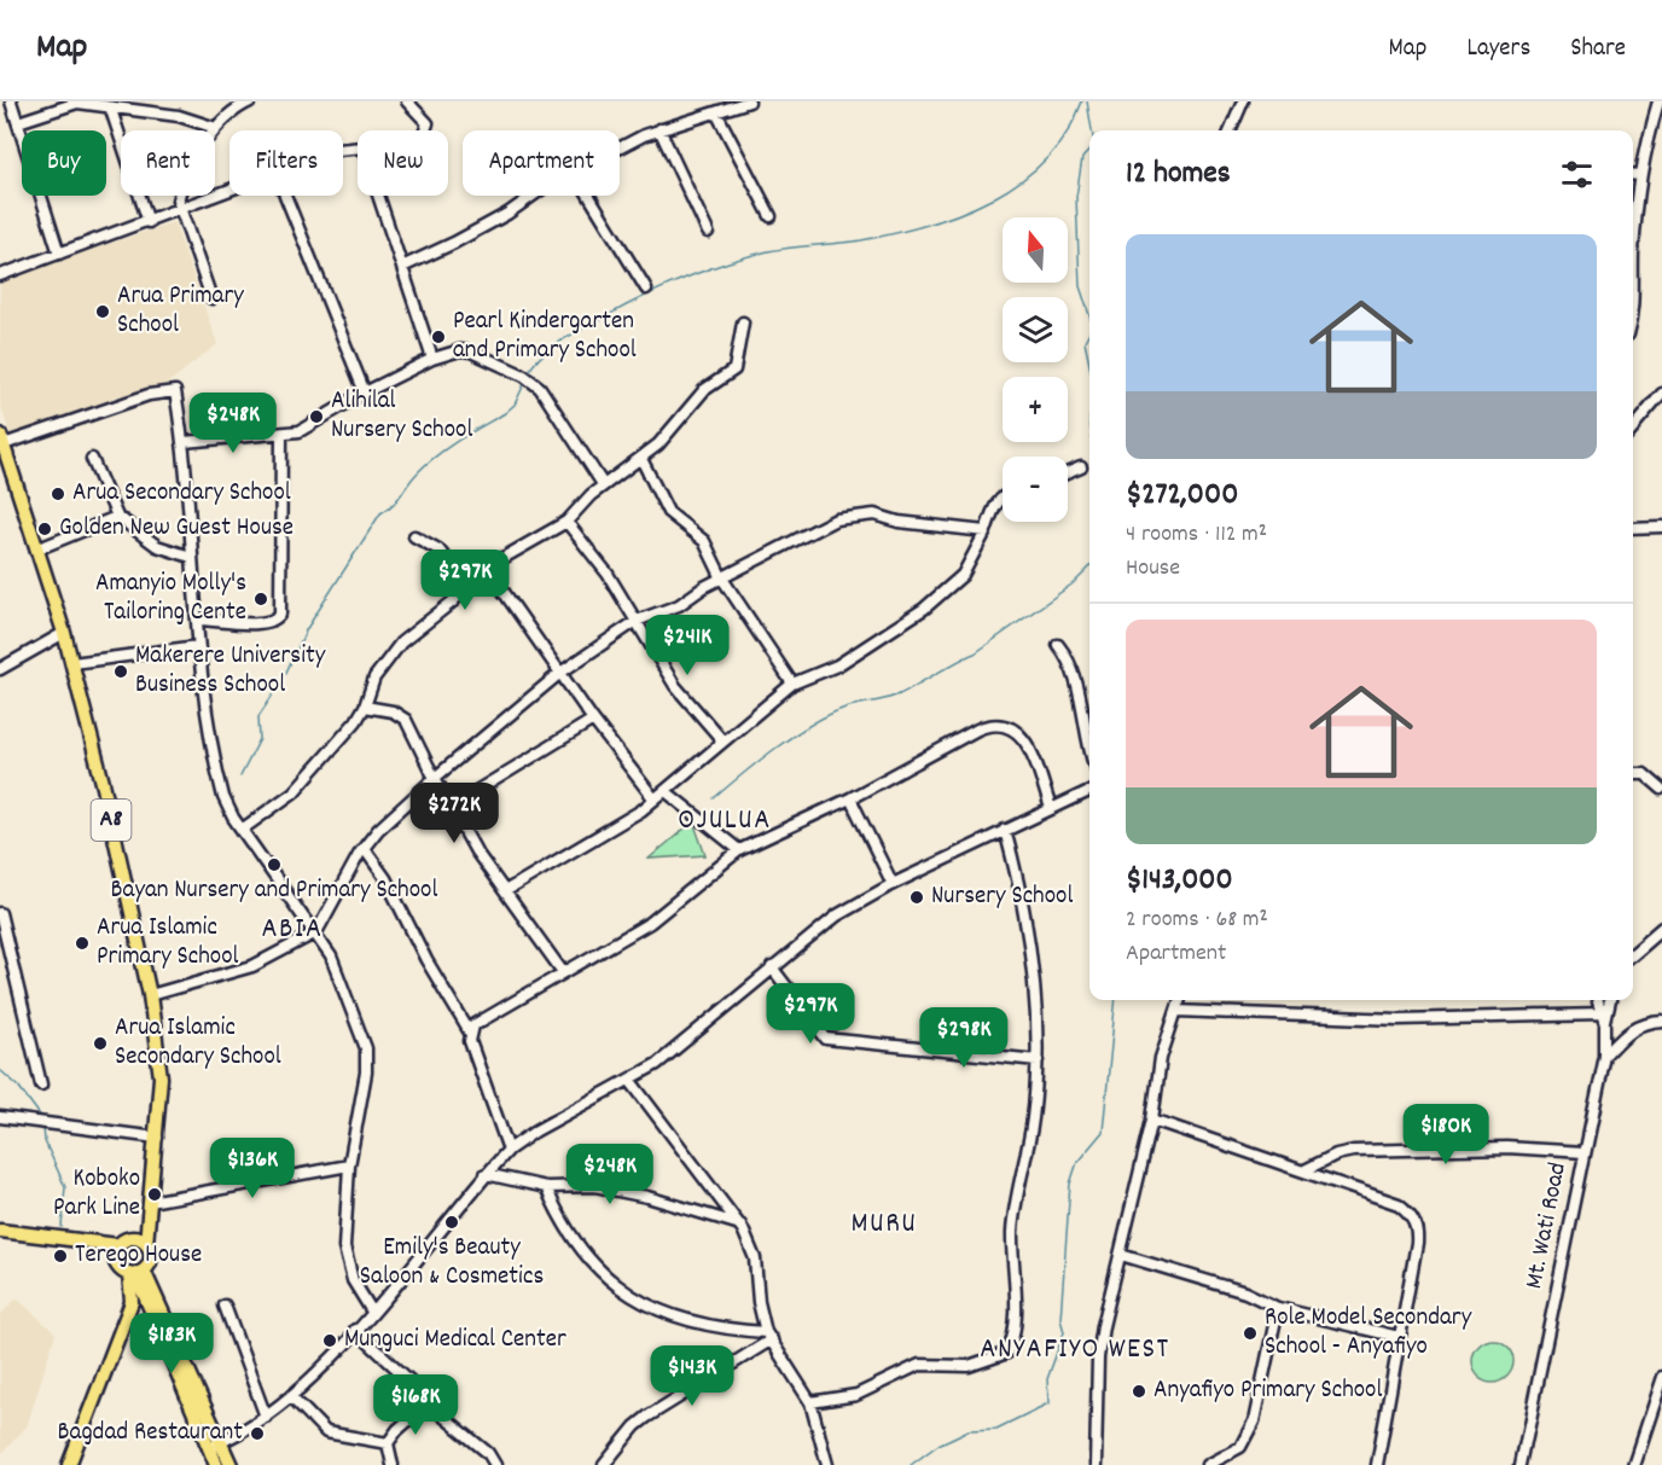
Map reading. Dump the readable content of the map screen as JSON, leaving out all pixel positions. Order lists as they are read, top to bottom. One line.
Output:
{"streets":{"main road":["A8"],"street":["Mt. Wati Road"]},"districts":["OJULUA","ABIA","MURU","ANYAFIYO WEST"],"places":["Arua Primary School","Pearl Kindergarten and Primary School","Alihilal Nursery School","Arua Secondary School","Golden New Guest House","Amanyio Molly's Tailoring Cente","Makerere University Business School","Bayan Nursery and Primary School","Nursery School","Arua Islamic Primary School","Arua Islamic Secondary School","Koboko Park Line","Emily's Beauty Saloon & Cosmetics","Terego House","Role Model Secondary School - Anyafiyo","Munguci Medical Center","Anyafiyo Primary School","Bagdad Restaurant"],"north":"top","page":{"header":"Map","nav":["Map","Layers","Share"],"chip":["Buy","Rent","Filters","New","Apartment"],"heading":"12 homes","map_buttons":["+","−"],"list":[{"name":"$272,000","note":"4 rooms · 112 m² · House"},{"name":"$143,000","note":"2 rooms · 68 m² · Apartment"}],"price":["$248K","$297K","$241K","$272K","$297K","$298K","$180K","$136K","$248K","$183K","$143K","$168K"]}}
